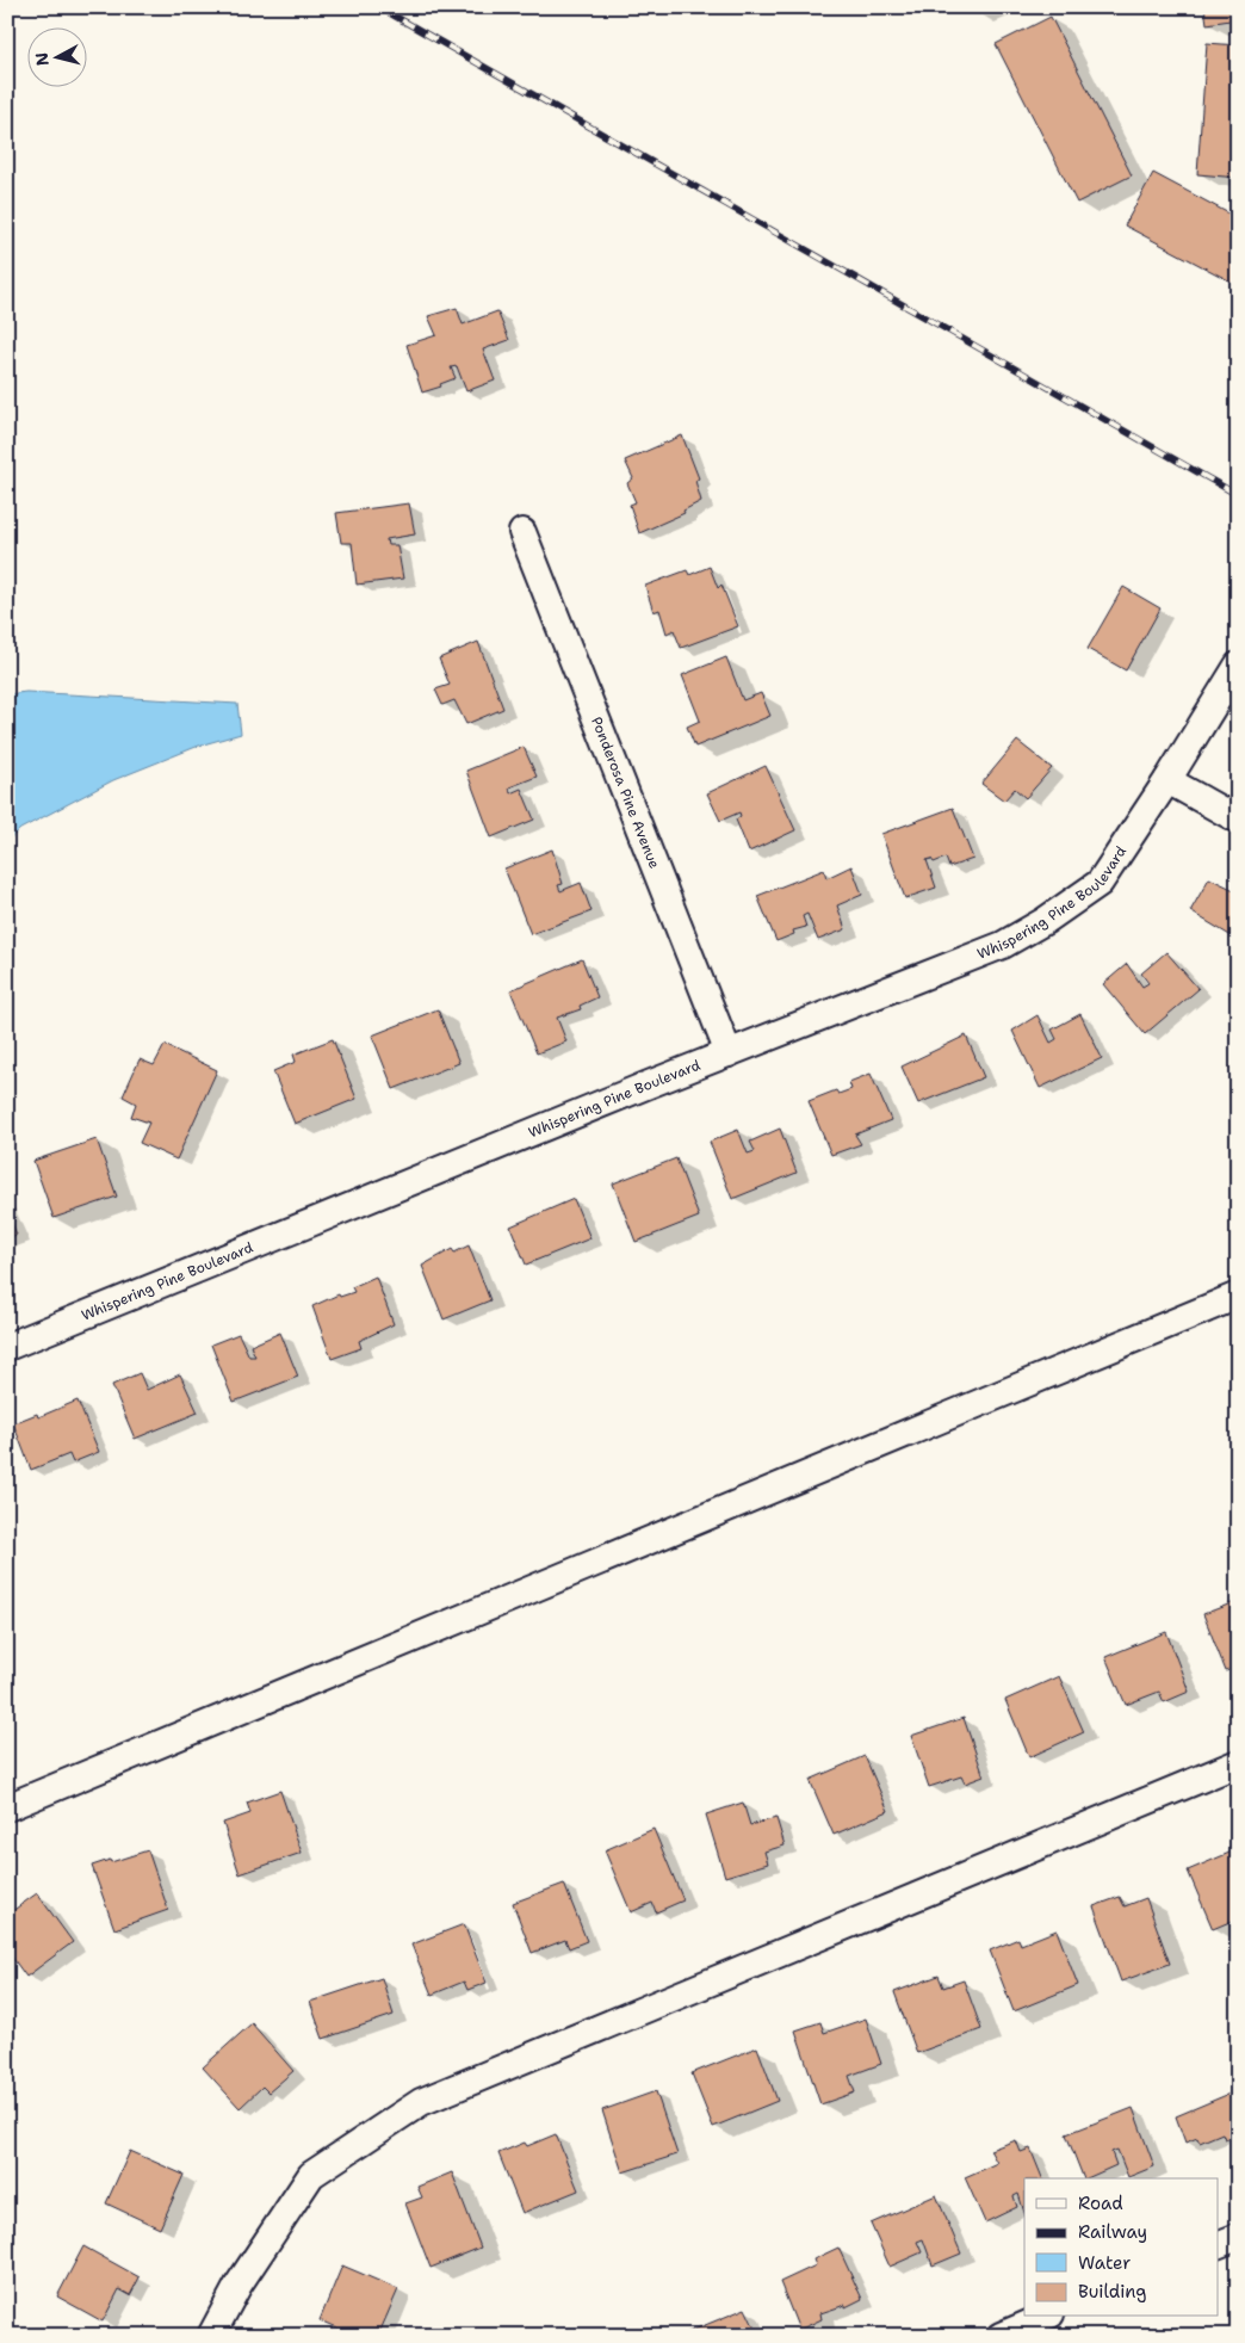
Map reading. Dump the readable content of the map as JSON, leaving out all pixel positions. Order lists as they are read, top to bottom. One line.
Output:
{"streets":{"street":["Ponderosa Pine Avenue","Whispering Pine Boulevard"]},"crossings":[["Ponderosa Pine Avenue","Whispering Pine Boulevard"]],"legend":["Road","Railway","Water","Building"],"north":"left"}
